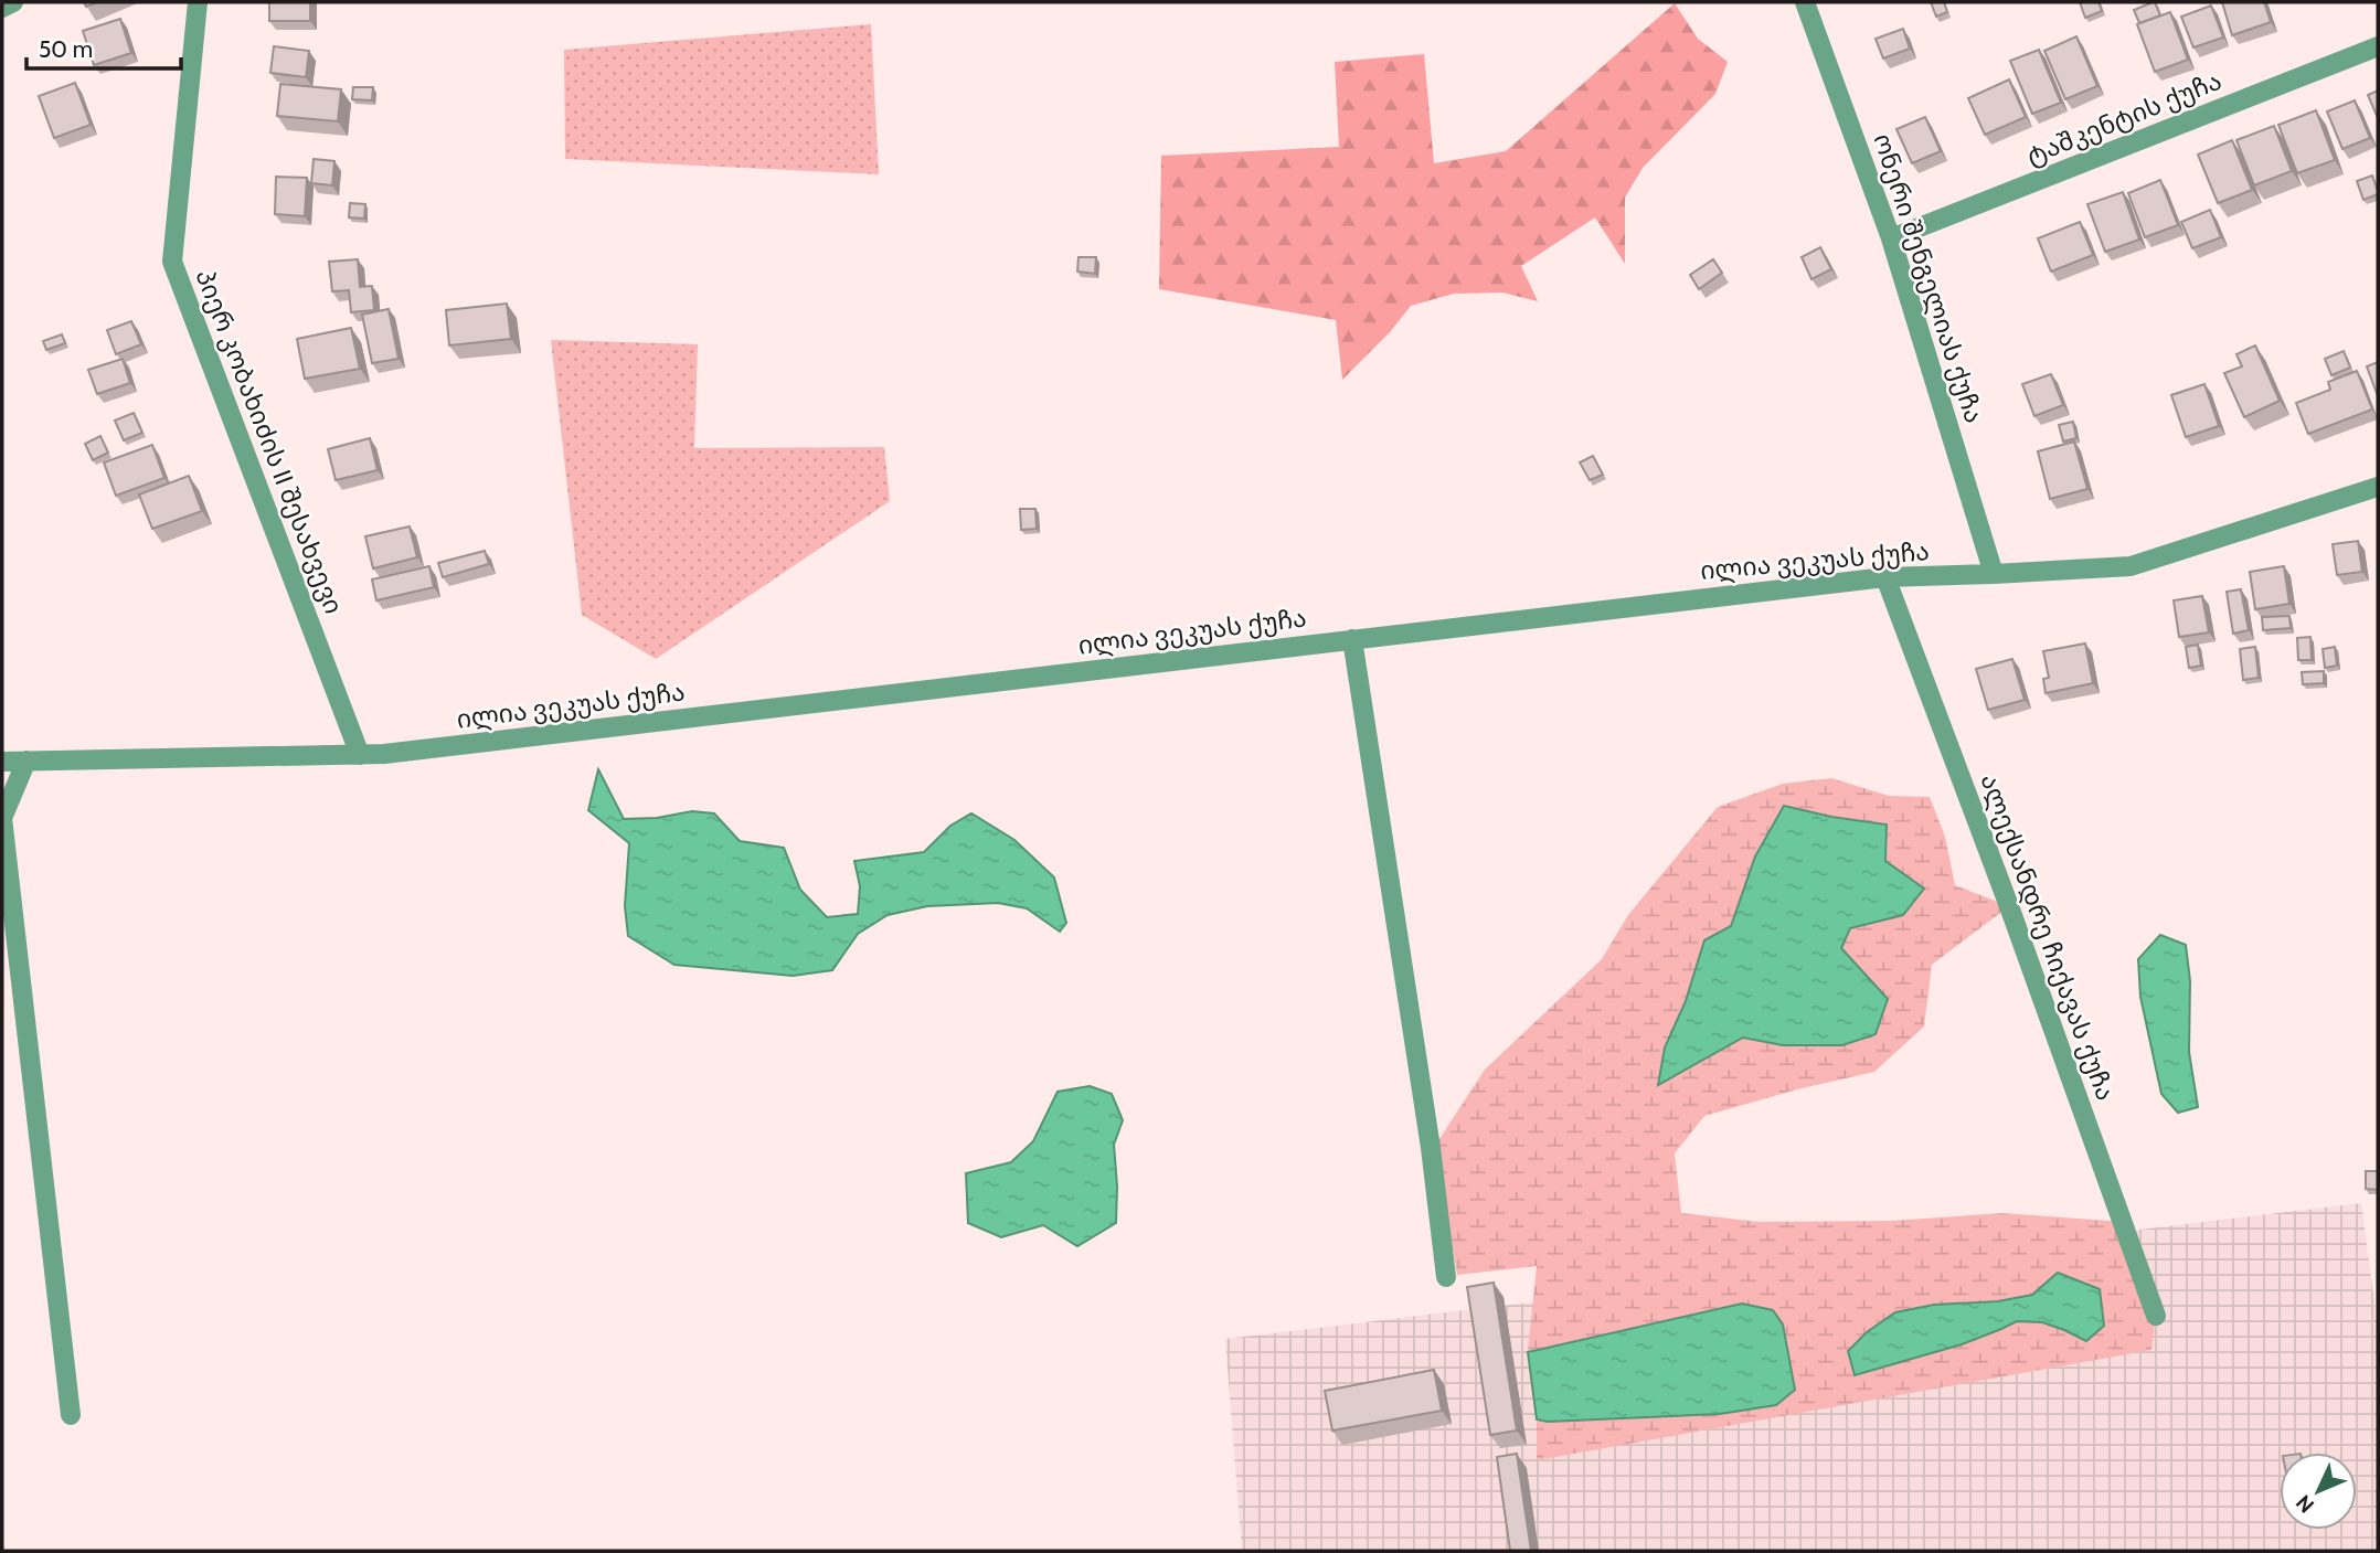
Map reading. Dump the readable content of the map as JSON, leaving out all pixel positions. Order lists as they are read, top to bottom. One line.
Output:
{"streets":{"street":["ტაშკენტის ქუჩა","ონერი შენგელიას ქუჩა","პიერ კობახიძის II შესახვევი","ილია ვეკუას ქუჩა","ალექსანდრე ჩიქავას ქუჩა"]},"crossings":[["ტაშკენტის ქუჩა","ონერი შენგელიას ქუჩა"],["ონერი შენგელიას ქუჩა","ილია ვეკუას ქუჩა"],["პიერ კობახიძის II შესახვევი","ილია ვეკუას ქუჩა"],["ილია ვეკუას ქუჩა","ალექსანდრე ჩიქავას ქუჩა"]],"scale_bar":"50 m","north":"bottom left"}
